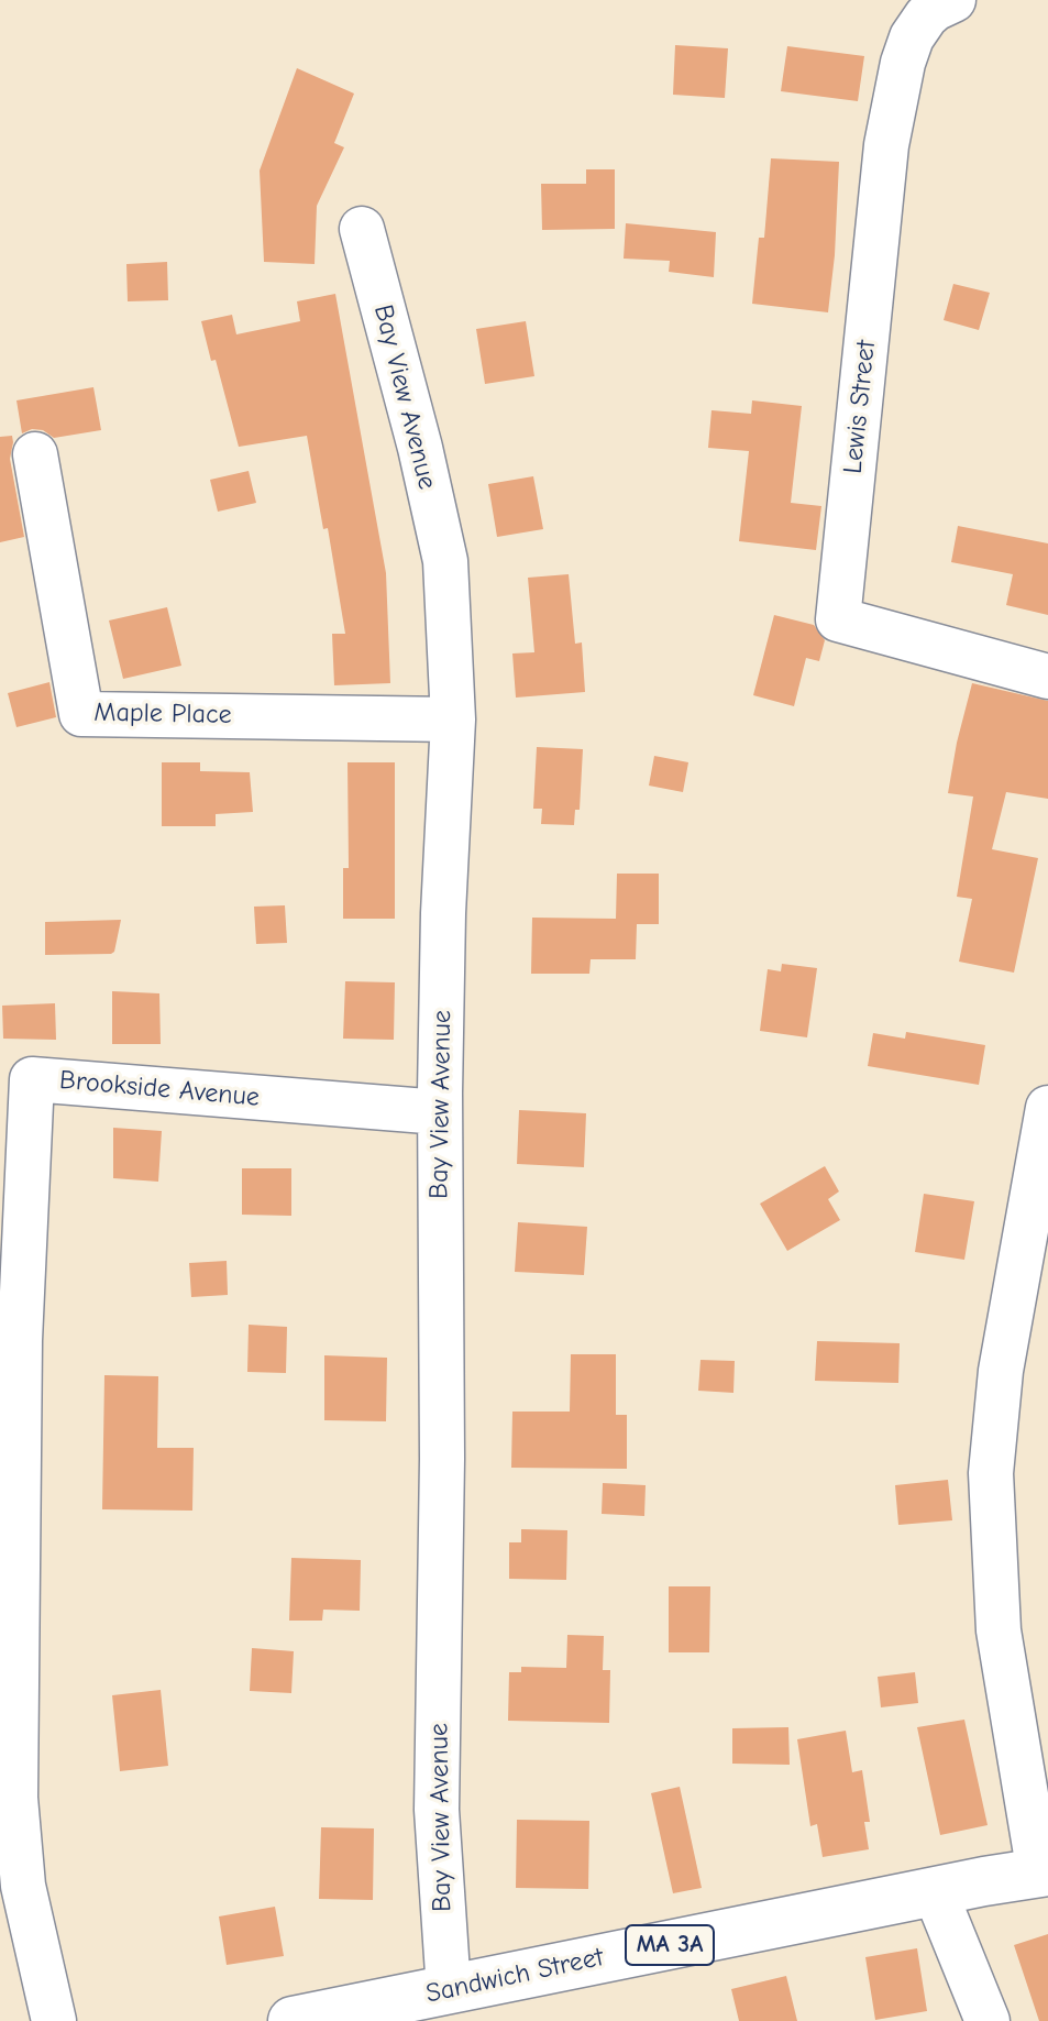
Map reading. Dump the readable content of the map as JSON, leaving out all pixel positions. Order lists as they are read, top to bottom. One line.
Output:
{"streets":{"main road":["MA 3A","Sandwich Street"],"street":["Bay View Avenue","Lewis Street","Maple Place","Brookside Avenue"]},"crossings":[["Bay View Avenue","Maple Place"],["Bay View Avenue","Brookside Avenue"],["Bay View Avenue","Sandwich Street"]]}
